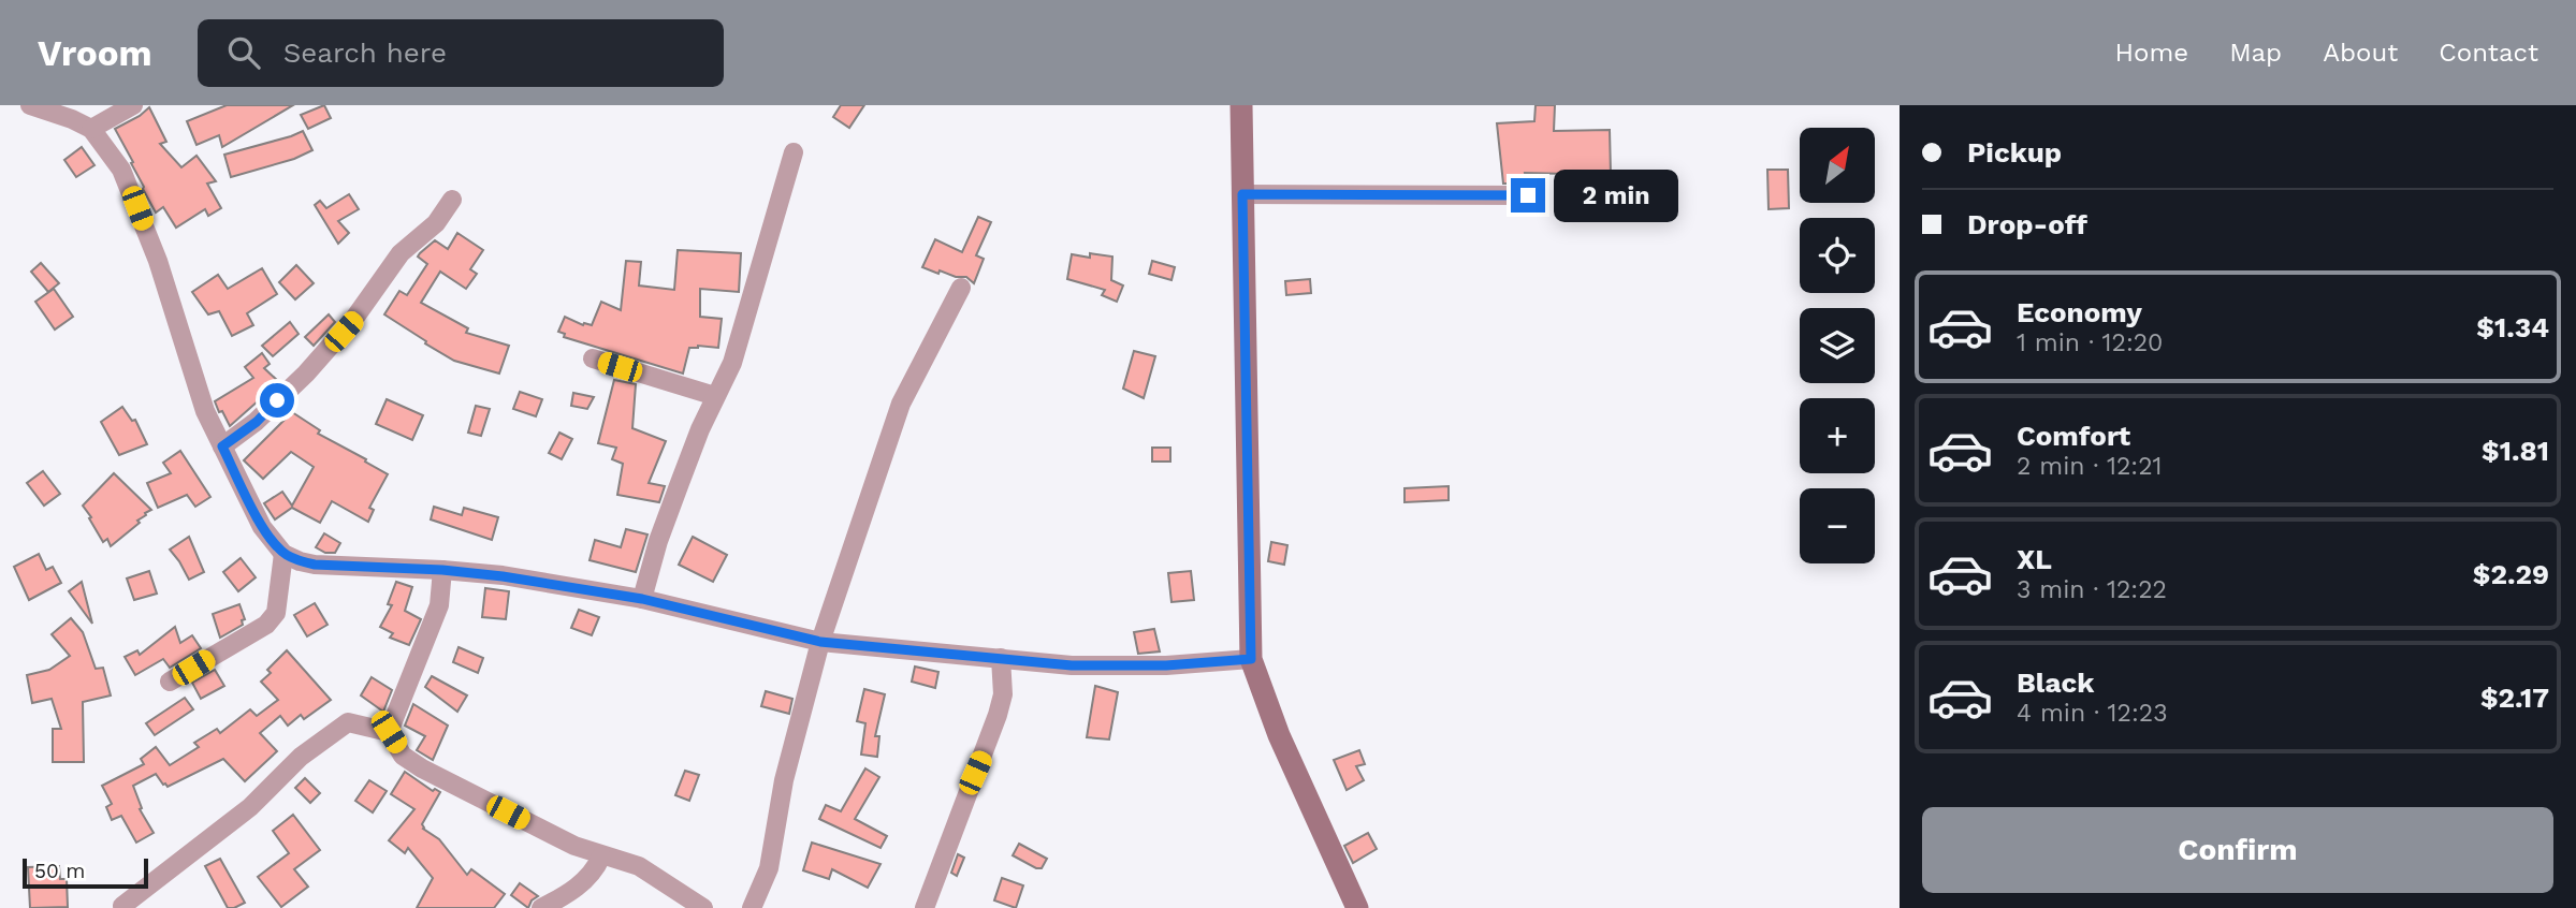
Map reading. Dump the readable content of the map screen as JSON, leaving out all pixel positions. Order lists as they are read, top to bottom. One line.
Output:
{"scale_bar":"50 m","north":"top right","page":{"header":"Vroom","search":"Search here","nav":["Home","Map","About","Contact"],"banner":["Pickup","Drop-off"],"map_buttons":["+","−"],"bubble":"2 min","list":[{"name":"Economy","note":"1 min · 12:20","value":"$1.34"},{"name":"Comfort","note":"2 min · 12:21","value":"$1.81"},{"name":"XL","note":"3 min · 12:22","value":"$2.29"},{"name":"Black","note":"4 min · 12:23","value":"$2.17"}],"buttons":"Confirm","scale":"50 m"}}
